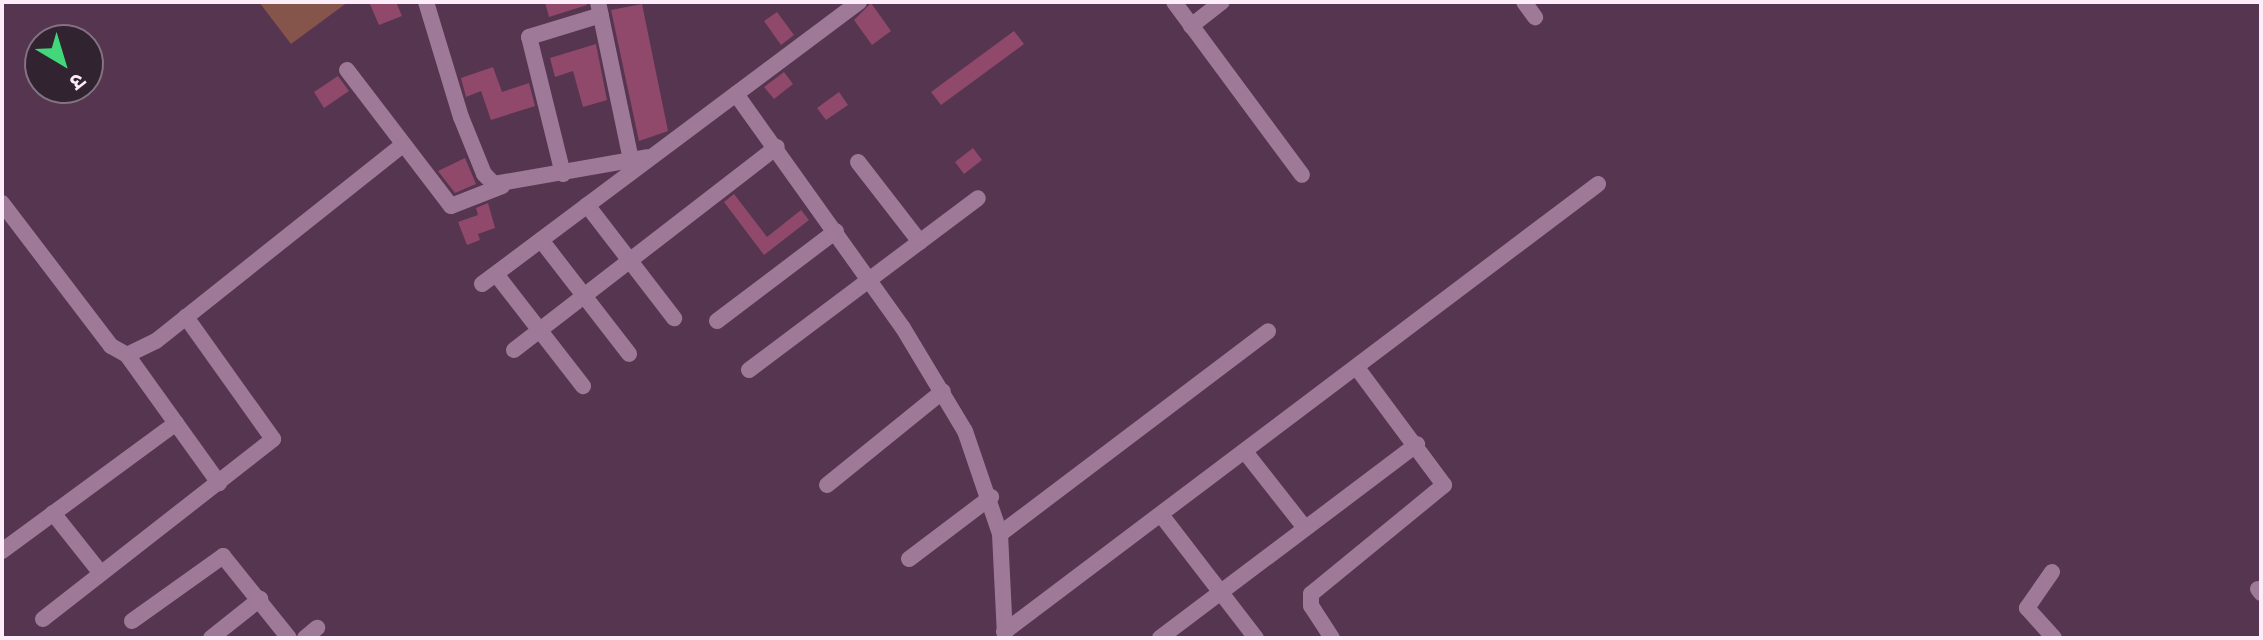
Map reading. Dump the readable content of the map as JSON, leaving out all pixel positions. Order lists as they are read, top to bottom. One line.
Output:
{"north":"bottom right"}
